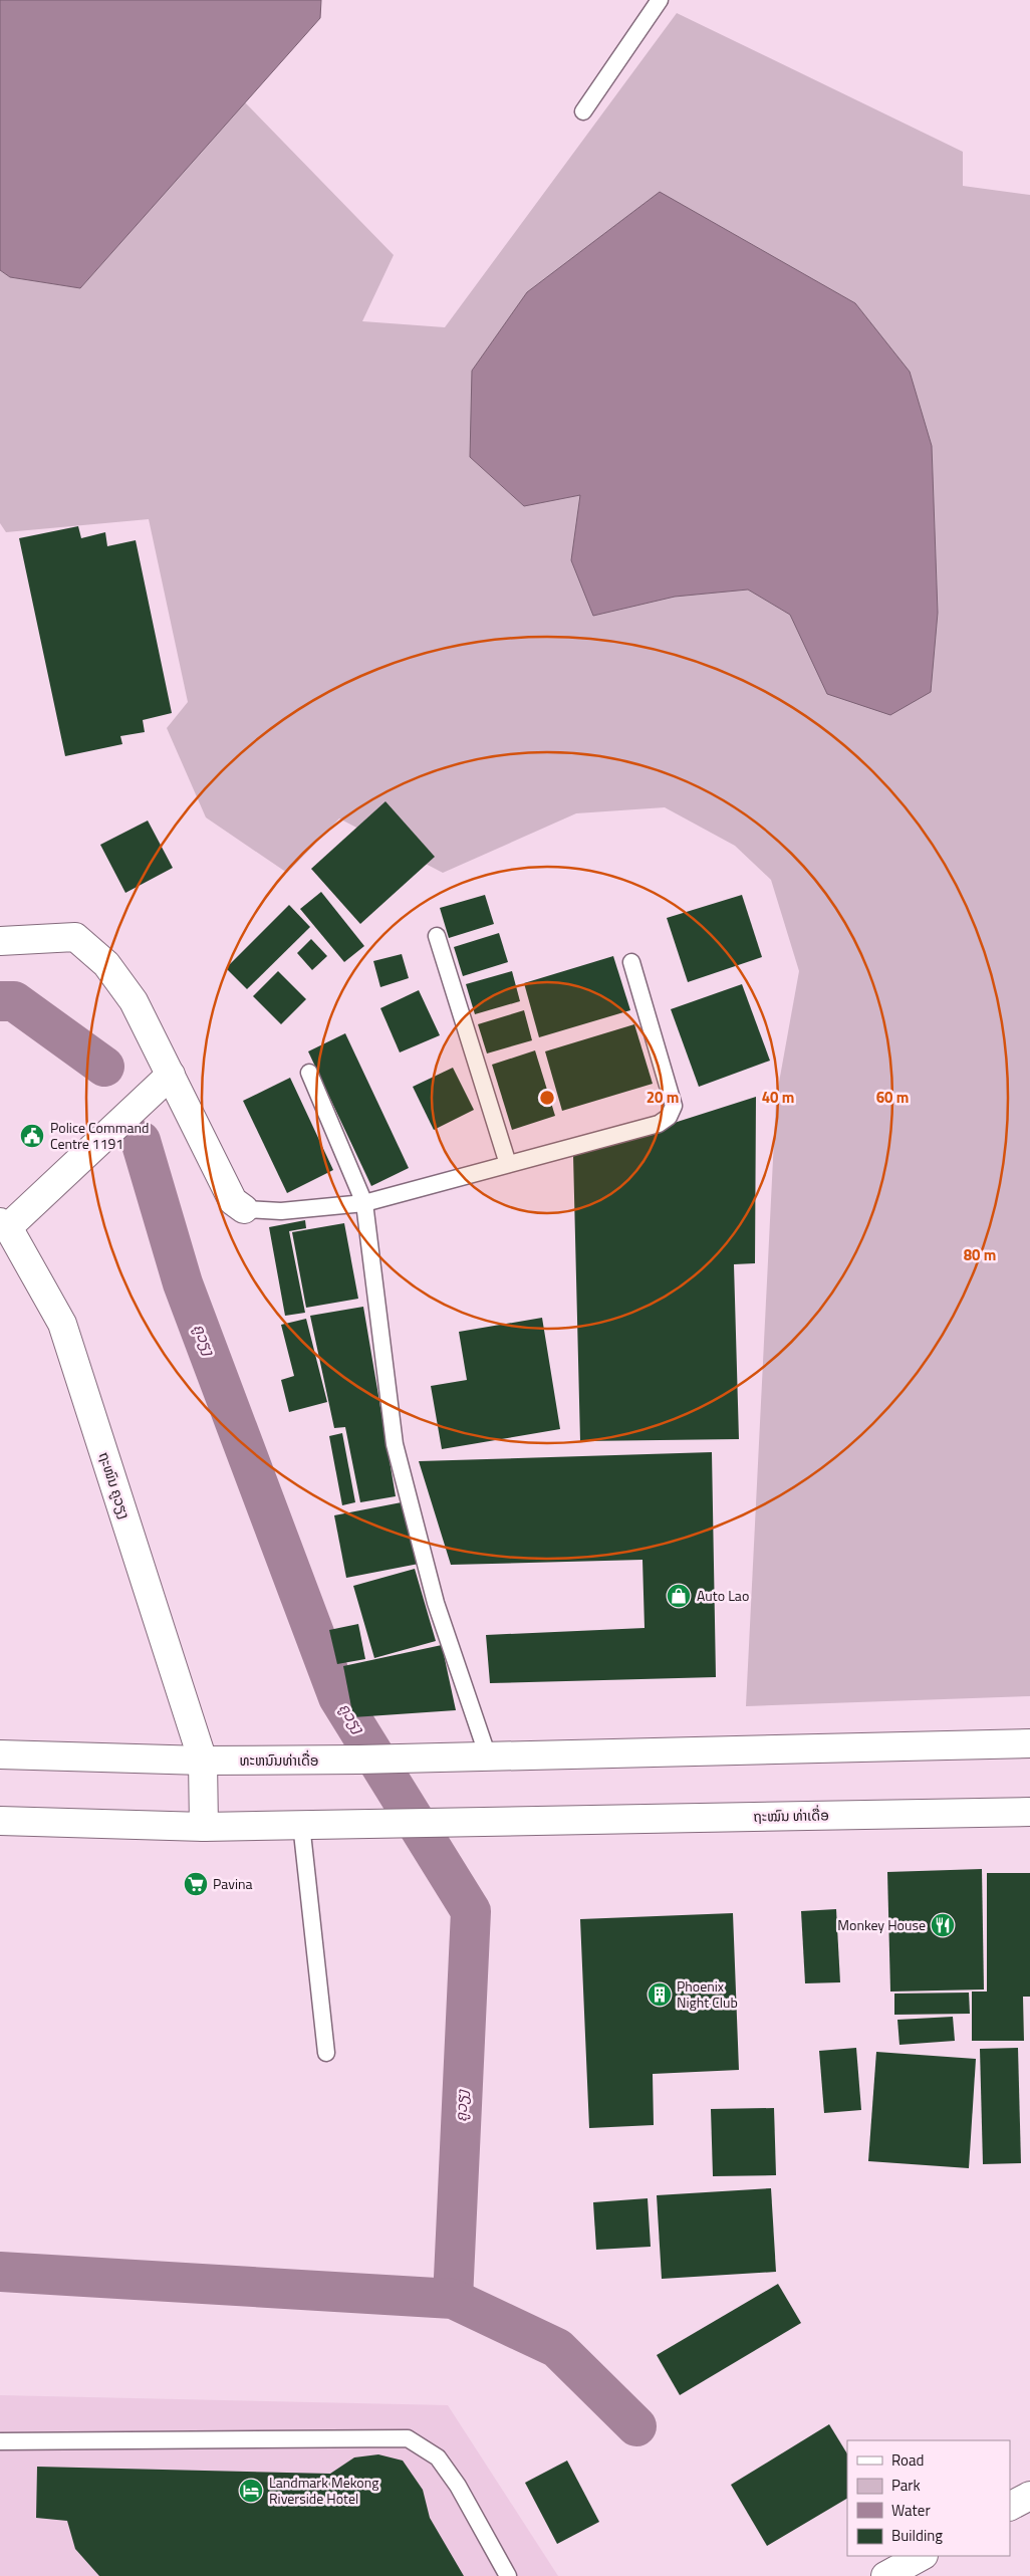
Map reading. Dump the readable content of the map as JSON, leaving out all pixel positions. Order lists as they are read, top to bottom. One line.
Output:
{"streets":{"main road":["ຖະໜົນ ຄູວຽງ","ທະຫນົນທ່າເດື່ອ","ຖະໝົນ ທ່າເດື່ອ"]},"crossings":[["ຖະໜົນ ຄູວຽງ","ທະຫນົນທ່າເດື່ອ"]],"water":["ຄູວຽງ"],"places":{"public building":["Police Command Centre 1191"],"shop":["Auto Lao"],"supermarket":["Pavina"],"restaurant":["Monkey House"],"building":["Phoenix Night Club"],"hotel":["Landmark Mekong Riverside Hotel"]},"legend":["Road","Park","Water","Building"],"rings":["20 m","40 m","60 m","80 m"]}
